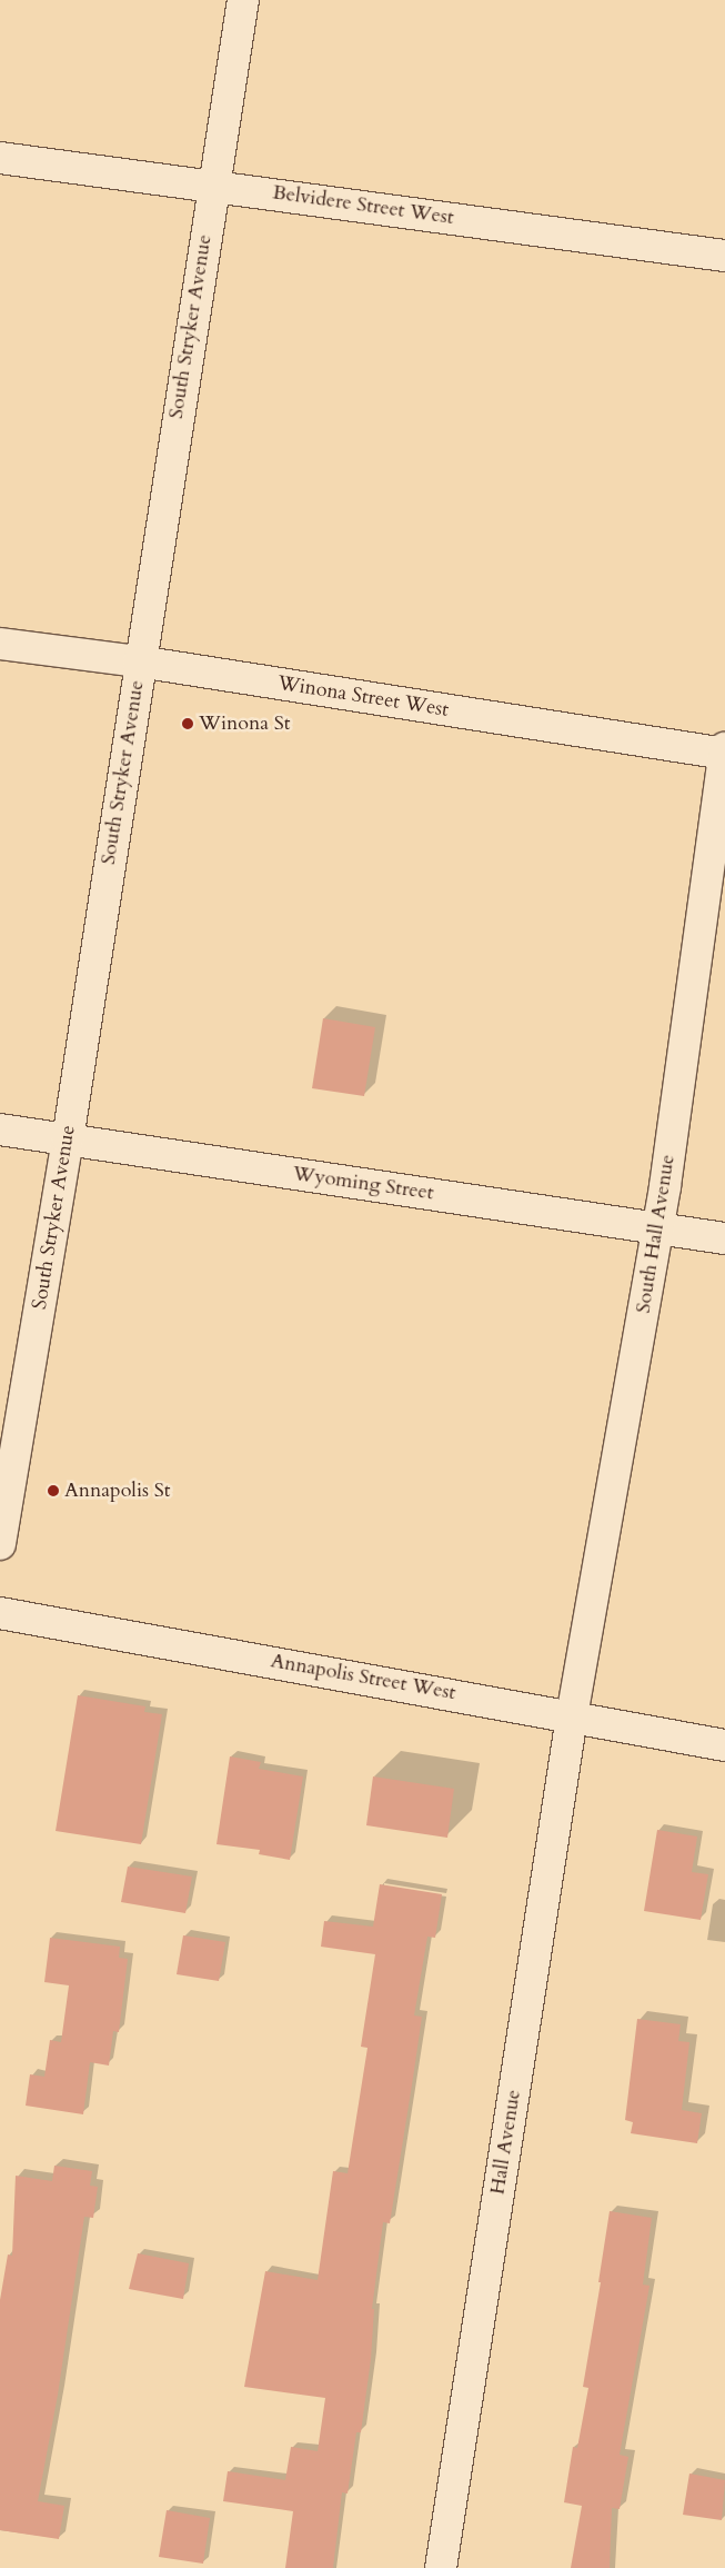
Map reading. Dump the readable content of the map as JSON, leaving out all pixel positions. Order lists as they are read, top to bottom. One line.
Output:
{"streets":{"street":["Belvidere Street West","South Stryker Avenue","Winona Street West","Wyoming Street","South Hall Avenue","Annapolis Street West","Hall Avenue"]},"crossings":[["Belvidere Street West","South Stryker Avenue"],["South Stryker Avenue","Winona Street West"],["South Stryker Avenue","Wyoming Street"],["Winona Street West","South Hall Avenue"],["Wyoming Street","South Hall Avenue"],["South Hall Avenue","Annapolis Street West"],["South Hall Avenue","Hall Avenue"],["Annapolis Street West","Hall Avenue"]],"places":["Winona St","Annapolis St"]}
